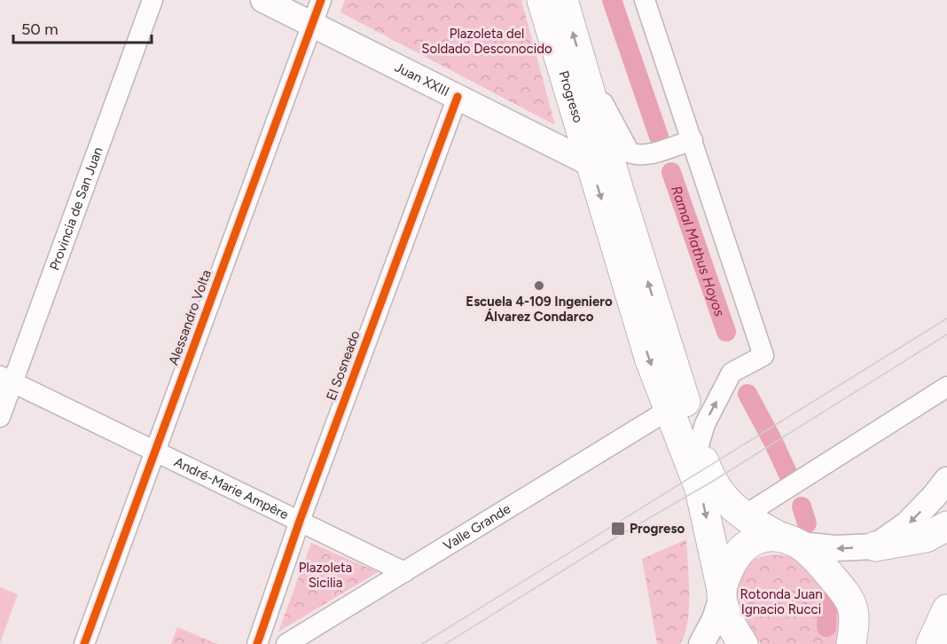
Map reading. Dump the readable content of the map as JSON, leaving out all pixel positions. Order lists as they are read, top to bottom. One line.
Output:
{"streets":{"main road":["Progreso"],"street":["Juan XXIII","Provincia de San Juan","Alessandro Volta","El Sosneado","André-Marie Ampère","Valle Grande"]},"crossings":[["Juan XXIII","Progreso"],["Juan XXIII","Alessandro Volta"],["Juan XXIII","El Sosneado"],["Progreso","Valle Grande"],["Provincia de San Juan","André-Marie Ampère"],["Alessandro Volta","André-Marie Ampère"],["El Sosneado","André-Marie Ampère"],["André-Marie Ampère","Valle Grande"]],"water":["Ramal Mathus Hoyos"],"parks":["Plazoleta del Soldado Desconocido","Plazoleta Sicilia","Rotonda Juan Ignacio Rucci"],"places":{"other":["Escuela 4-109 Ingeniero Álvarez Condarco"],"transit":["Progreso"]},"scale_bar":"50 m"}
